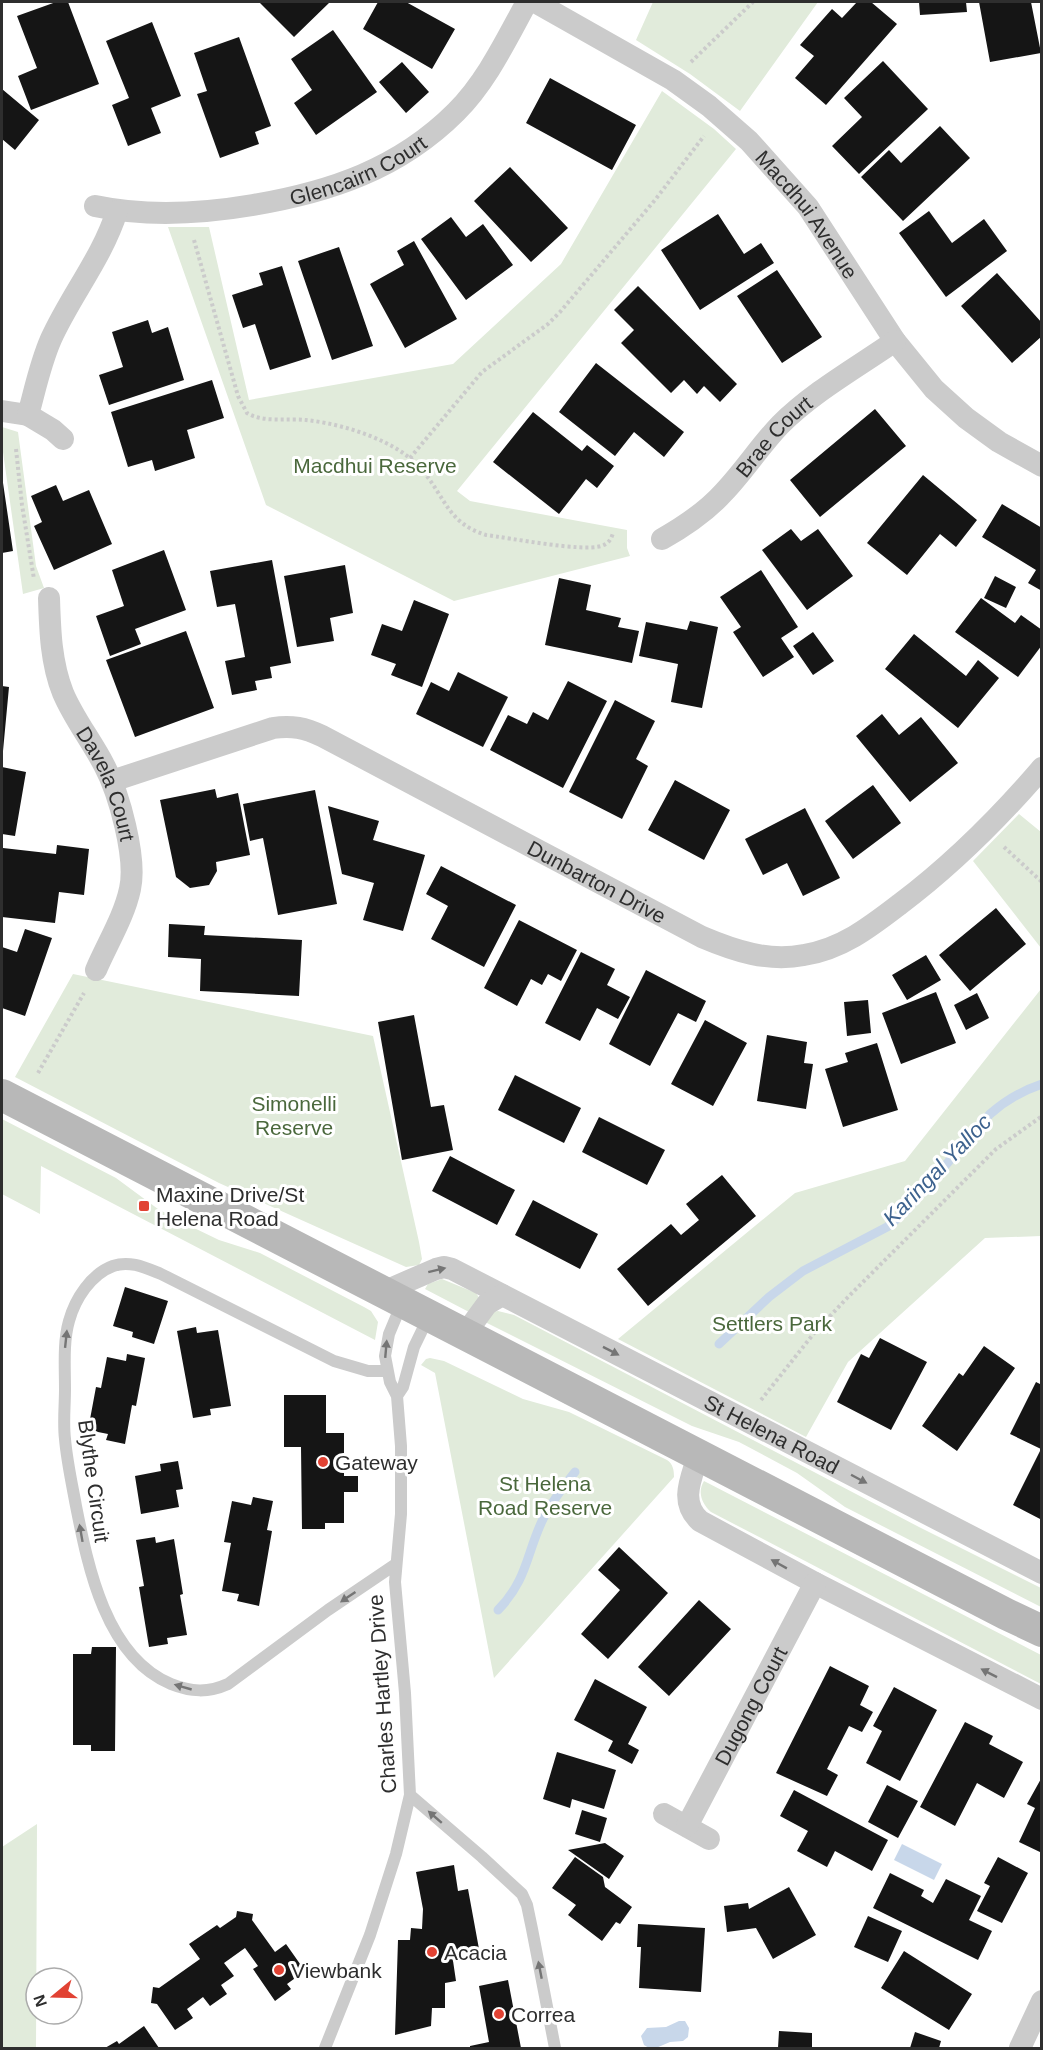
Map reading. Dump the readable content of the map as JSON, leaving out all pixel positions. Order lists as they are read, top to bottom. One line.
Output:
{"streets":{"street":["Glencairn Court","Macdhui Avenue","Brae Court","Davela Court","Dunbarton Drive","St Helena Road","Dugong Court"],"lane":["Blythe Circuit","Charles Hartley Drive"]},"crossings":[["Macdhui Avenue","Brae Court"],["Davela Court","Dunbarton Drive"],["St Helena Road","Charles Hartley Drive"],["Blythe Circuit","Charles Hartley Drive"]],"one_way":["St Helena Road"],"water":["Karingal Yalloc"],"parks":["Macdhui Reserve","Simonelli Reserve","Settlers Park","St Helena Road Reserve"],"places":{"transit":["Maxine Drive/St Helena Road"],"other":["Gateway","Acacia","Viewbank","Correa"]},"north":"left"}
